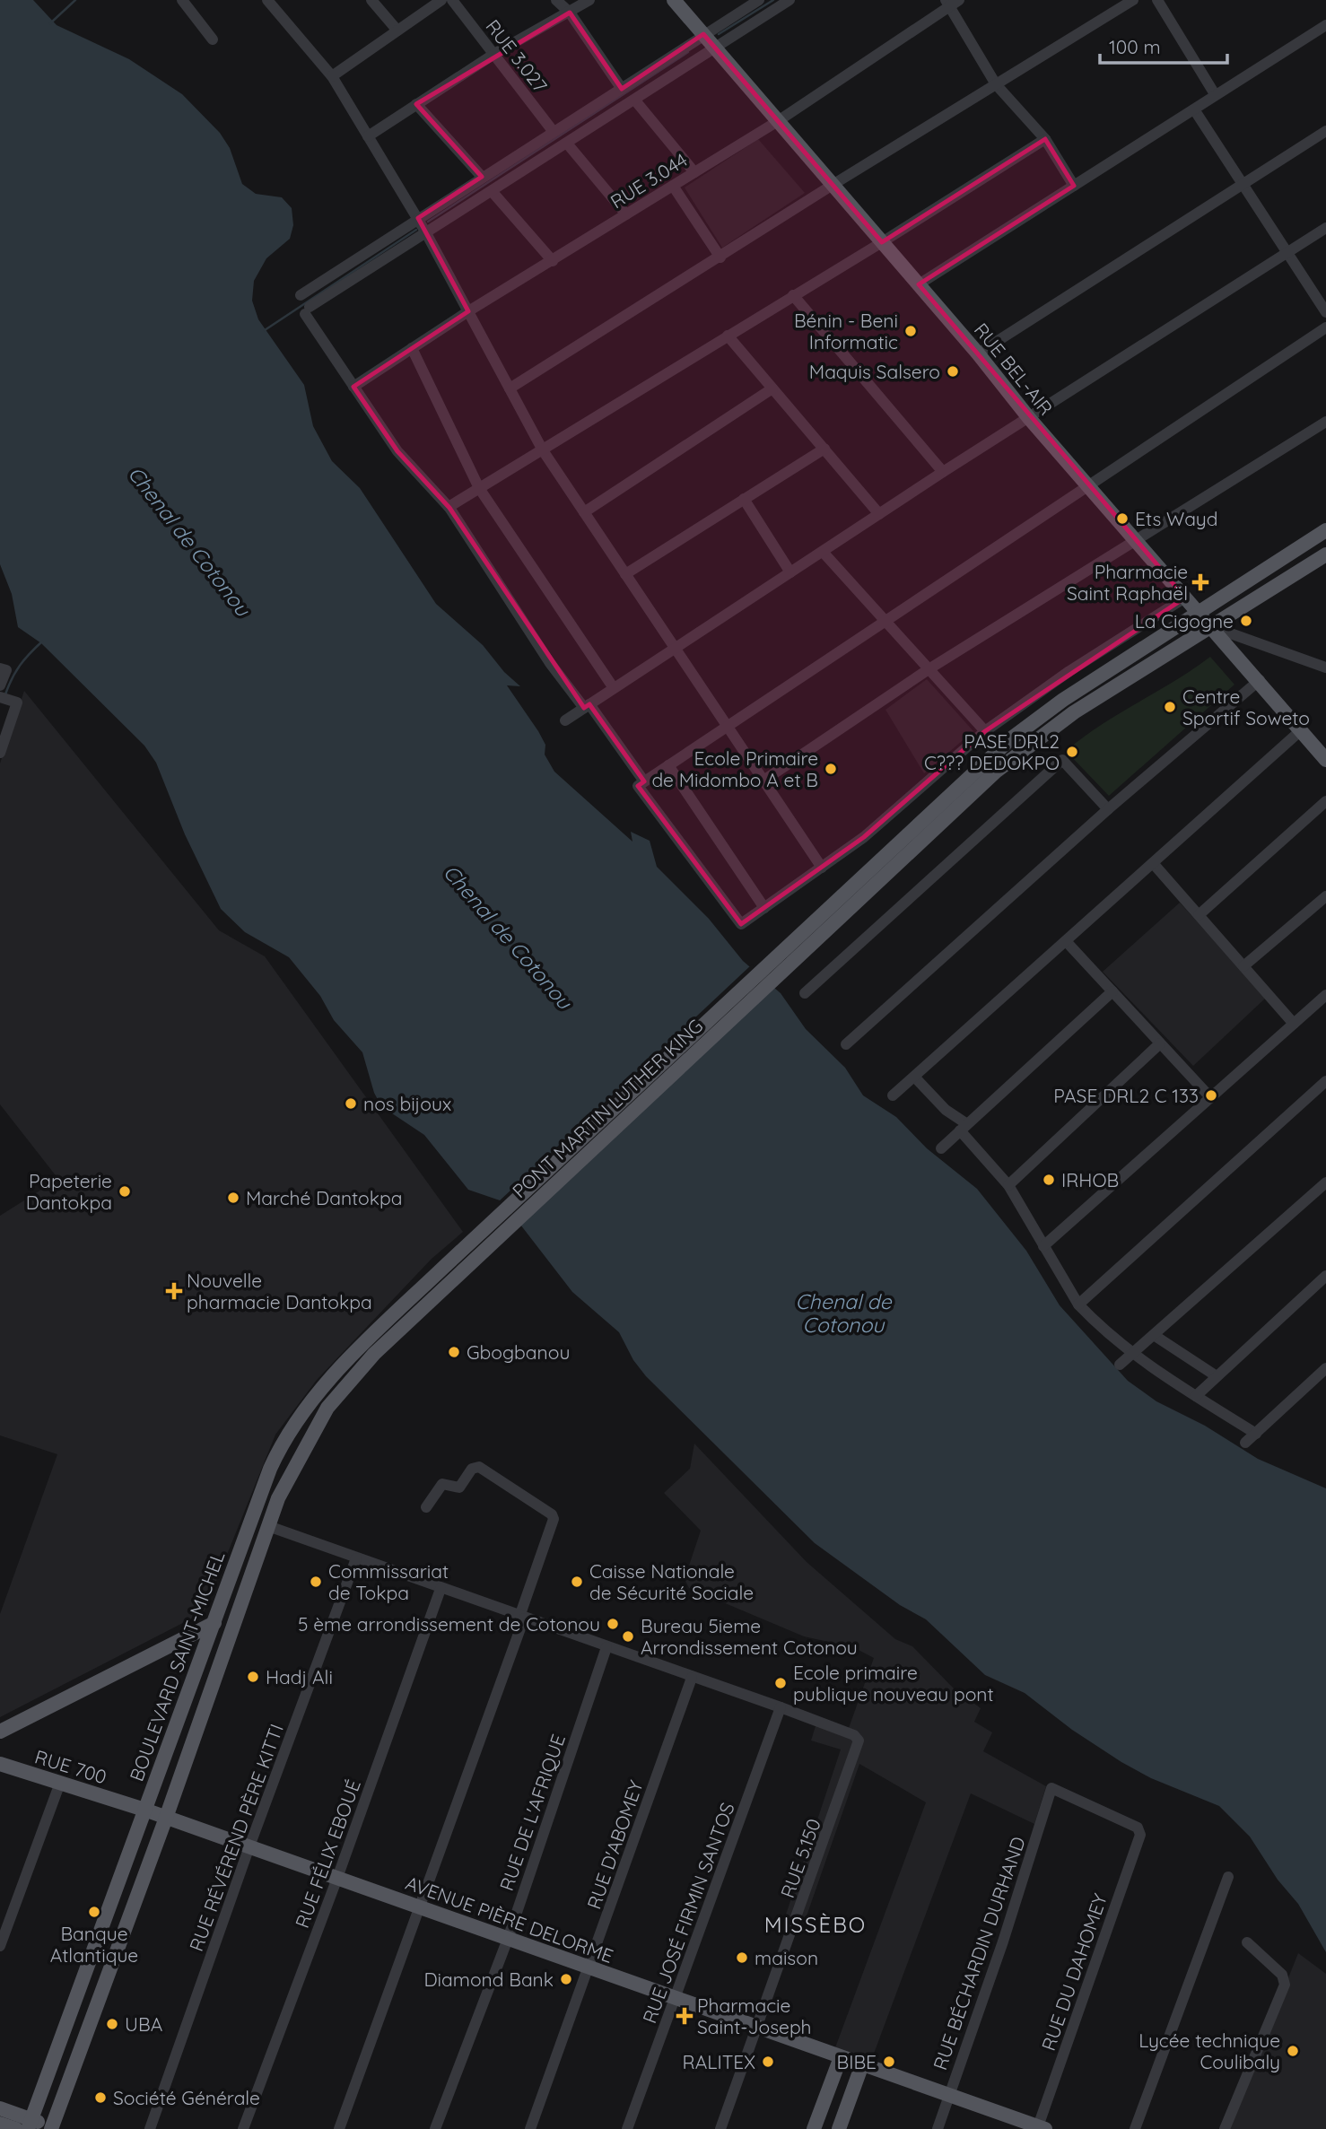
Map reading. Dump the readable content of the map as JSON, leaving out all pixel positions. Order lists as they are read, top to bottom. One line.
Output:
{"streets":{"main road":["RUE BEL-AIR","PONT MARTIN LUTHER KING","BOULEVARD SAINT-MICHEL","RUE 700","AVENUE PIÈRE DELORME"],"street":["RUE 3.027","RUE 3.044","RUE DE L'AFRIQUE","RUE RÉVÉREND PÈRE KITTI","RUE D'ABOMEY","RUE FÉLIX EBOUÉ","RUE 5.150","RUE JOSÉ FIRMIN SANTOS","RUE BÉCHARDIN DURHAND","RUE DU DAHOMEY"]},"crossings":[["RUE 3.044","RUE BEL-AIR"],["PONT MARTIN LUTHER KING","BOULEVARD SAINT-MICHEL"],["BOULEVARD SAINT-MICHEL","RUE 700"],["BOULEVARD SAINT-MICHEL","AVENUE PIÈRE DELORME"],["RUE 700","AVENUE PIÈRE DELORME"],["RUE DE L'AFRIQUE","AVENUE PIÈRE DELORME"],["RUE RÉVÉREND PÈRE KITTI","AVENUE PIÈRE DELORME"],["RUE D'ABOMEY","AVENUE PIÈRE DELORME"],["RUE FÉLIX EBOUÉ","AVENUE PIÈRE DELORME"],["RUE 5.150","RUE JOSÉ FIRMIN SANTOS"],["RUE 5.150","AVENUE PIÈRE DELORME"],["RUE JOSÉ FIRMIN SANTOS","AVENUE PIÈRE DELORME"],["AVENUE PIÈRE DELORME","RUE BÉCHARDIN DURHAND"],["AVENUE PIÈRE DELORME","RUE DU DAHOMEY"],["RUE BÉCHARDIN DURHAND","RUE DU DAHOMEY"]],"districts":["MISSÈBO"],"water":["Chenal de Cotonou"],"places":{"other":["Bénin - Beni Informatic","Maquis Salsero","Ets Wayd","La Cigogne","Centre Sportif Soweto","PASE DRL2 C??? DEDOKPO","Ecole Primaire de Midombo A et B","PASE DRL2 C 133","nos bijoux","IRHOB","Papeterie Dantokpa","Marché Dantokpa","Gbogbanou","Commissariat de Tokpa","Caisse Nationale de Sécurité Sociale","5 ème arrondissement de Cotonou","Bureau 5ieme Arrondissement Cotonou","Hadj Ali","Ecole primaire publique nouveau pont","Banque Atlantique","maison","Diamond Bank","UBA","Lycée technique Coulibaly","RALITEX","BIBE","Société Générale"],"health":["Pharmacie Saint Raphaël","Nouvelle pharmacie Dantokpa","Pharmacie Saint-Joseph"]},"scale_bar":"100 m"}
